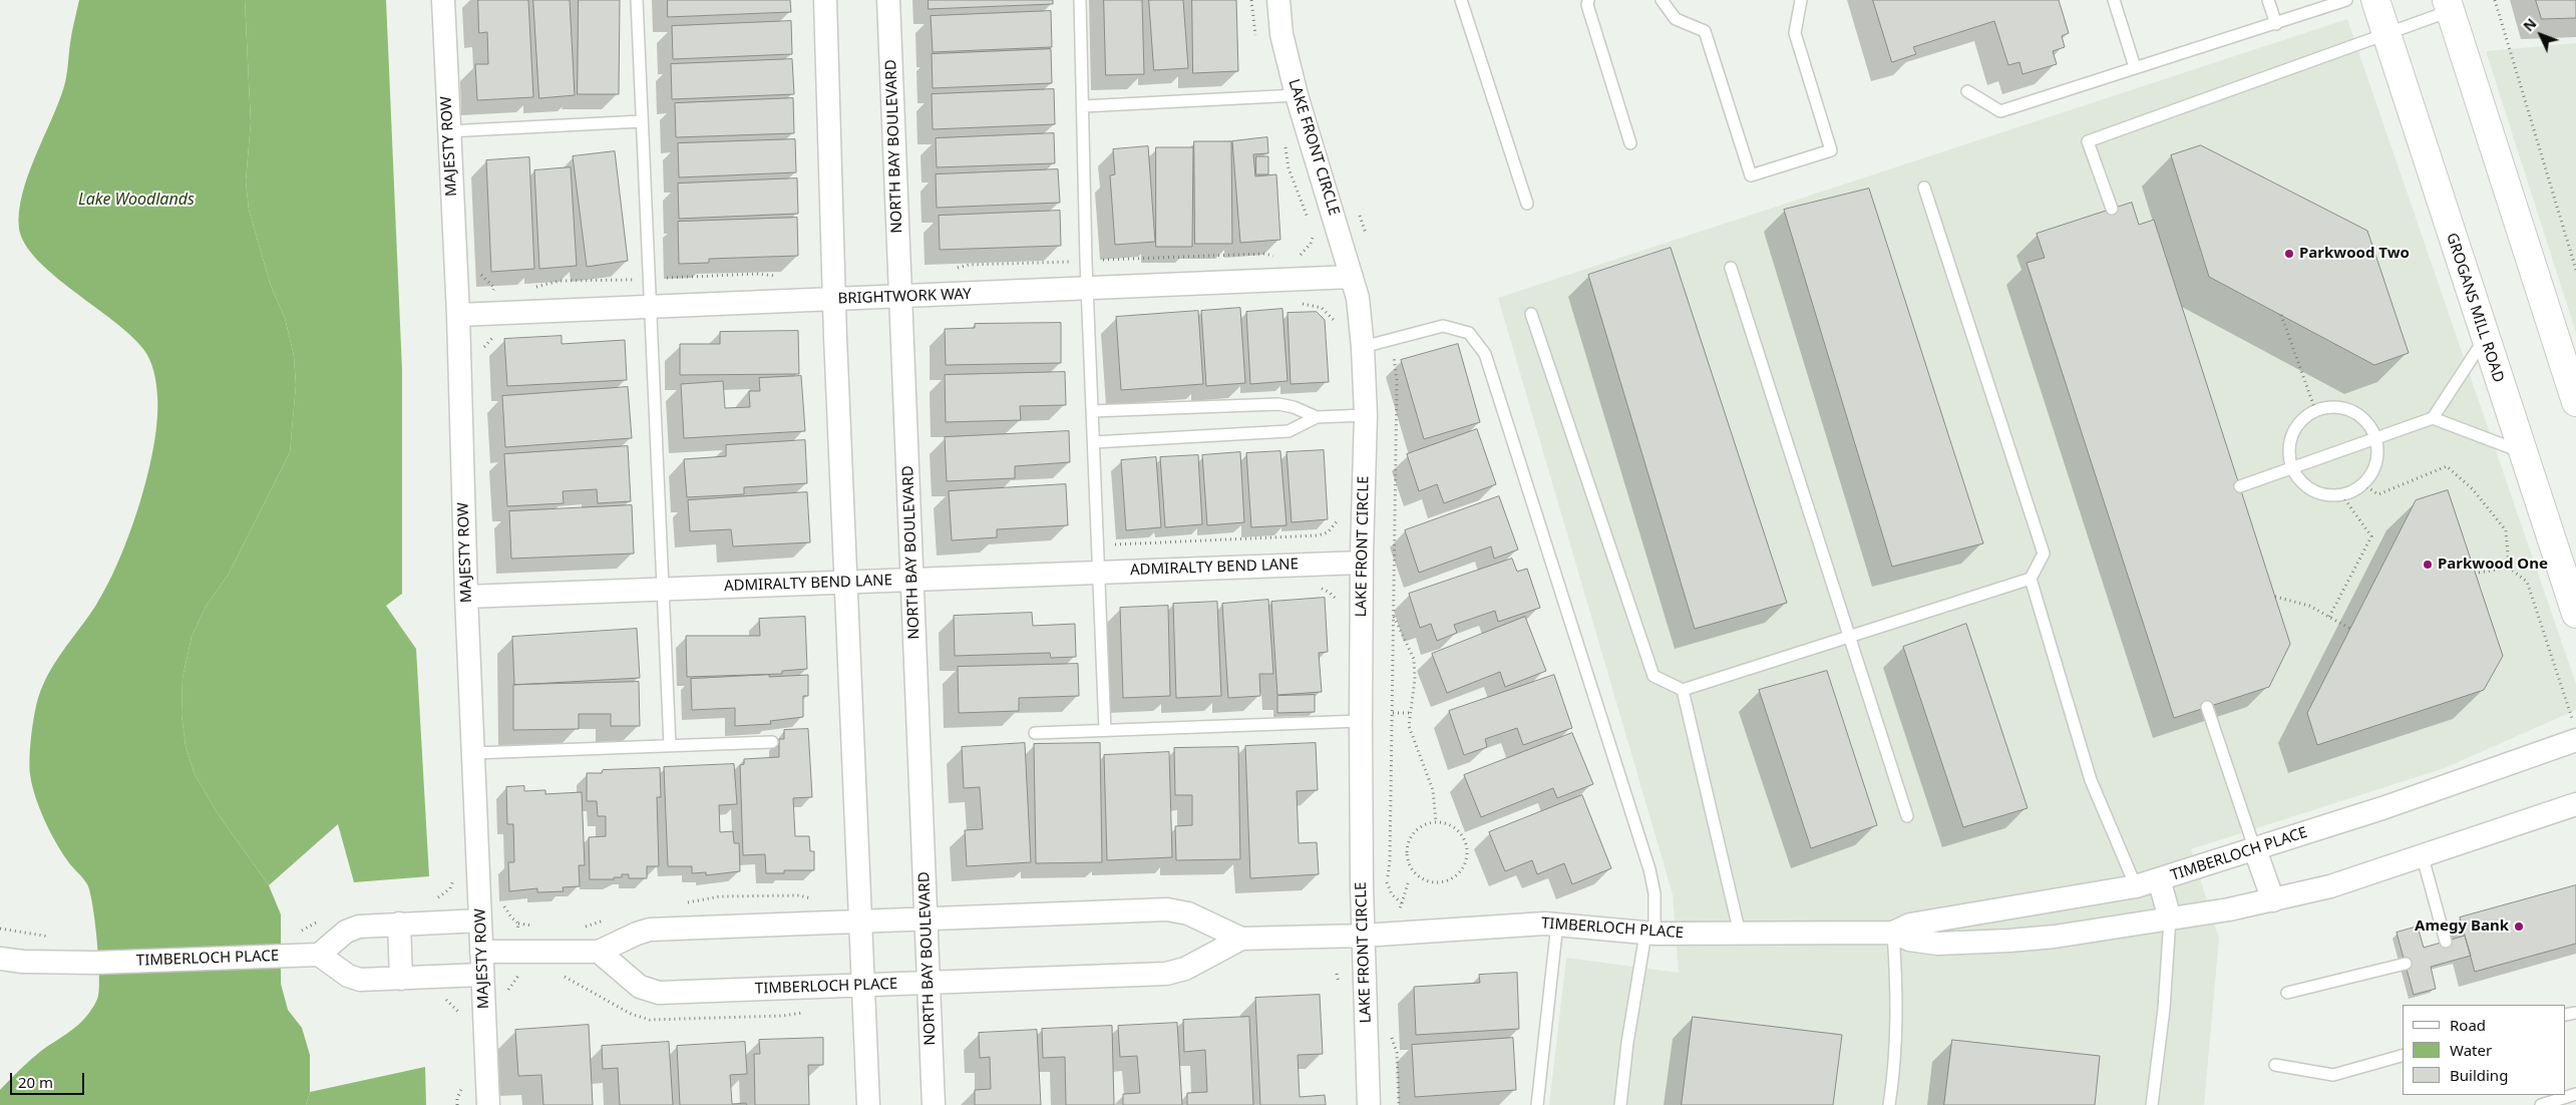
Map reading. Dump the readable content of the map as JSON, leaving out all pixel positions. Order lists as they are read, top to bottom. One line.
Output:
{"streets":{"main road":["GROGANS MILL ROAD"],"street":["MAJESTY ROW","NORTH BAY BOULEVARD","LAKE FRONT CIRCLE","BRIGHTWORK WAY","ADMIRALTY BEND LANE","TIMBERLOCH PLACE"]},"crossings":[["MAJESTY ROW","BRIGHTWORK WAY"],["MAJESTY ROW","ADMIRALTY BEND LANE"],["MAJESTY ROW","TIMBERLOCH PLACE"],["NORTH BAY BOULEVARD","BRIGHTWORK WAY"],["NORTH BAY BOULEVARD","ADMIRALTY BEND LANE"],["NORTH BAY BOULEVARD","TIMBERLOCH PLACE"],["LAKE FRONT CIRCLE","BRIGHTWORK WAY"],["LAKE FRONT CIRCLE","ADMIRALTY BEND LANE"],["LAKE FRONT CIRCLE","TIMBERLOCH PLACE"]],"water":["Lake Woodlands"],"places":["Parkwood Two","Parkwood One","Amegy Bank"],"legend":["Road","Water","Building"],"scale_bar":"20 m","north":"top left"}
